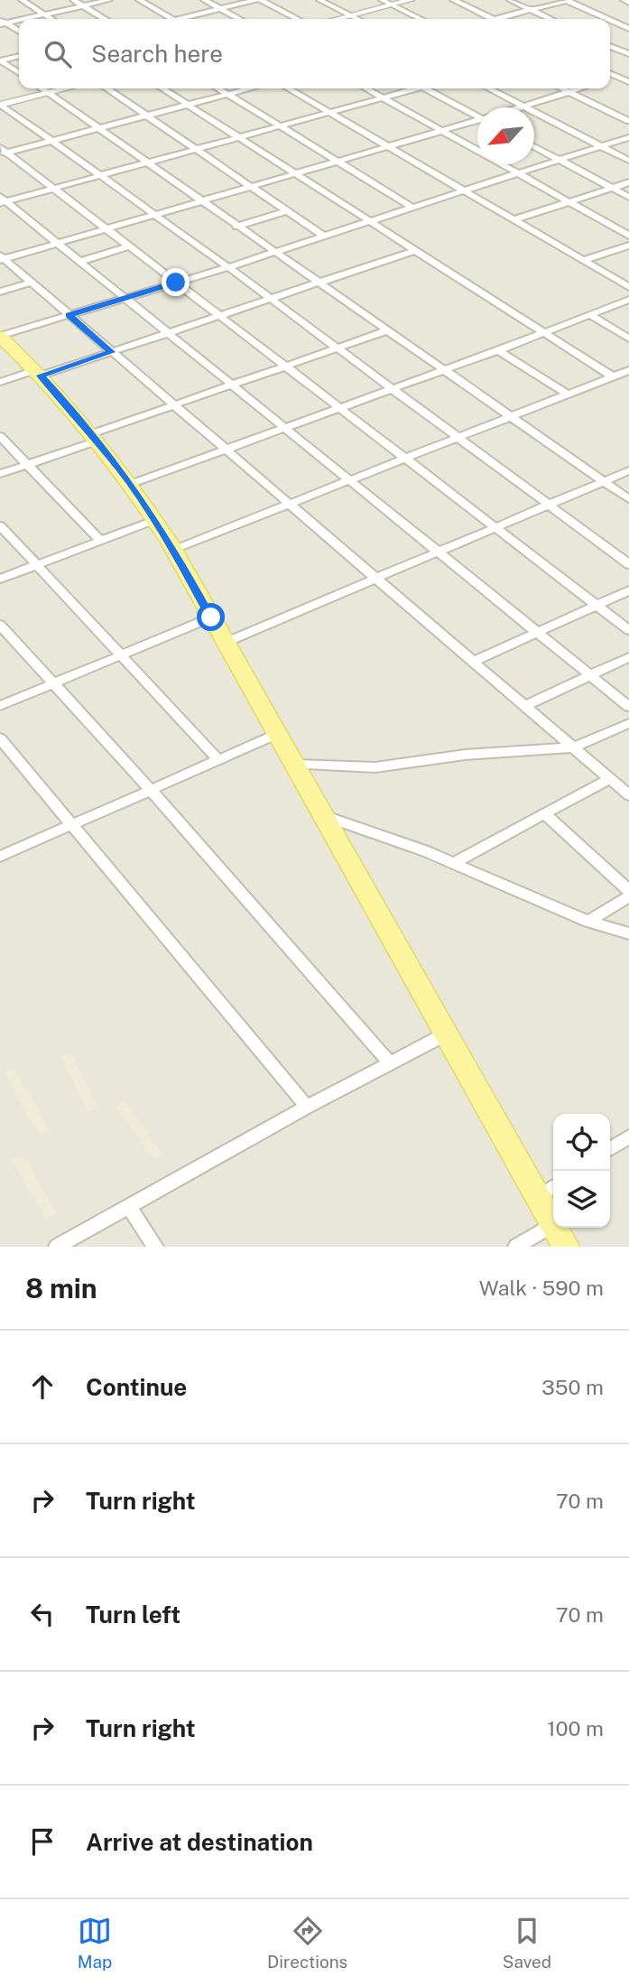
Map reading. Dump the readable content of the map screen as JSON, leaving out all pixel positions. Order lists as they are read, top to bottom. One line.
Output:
{"north":"bottom left","page":{"search":"Search here","heading":["8 min","Walk · 590 m"],"list":[["Continue","350 m"],["Turn right","70 m"],["Turn left","70 m"],["Turn right","100 m"],"Arrive at destination"],"nav":["Map","Directions","Saved"]}}
